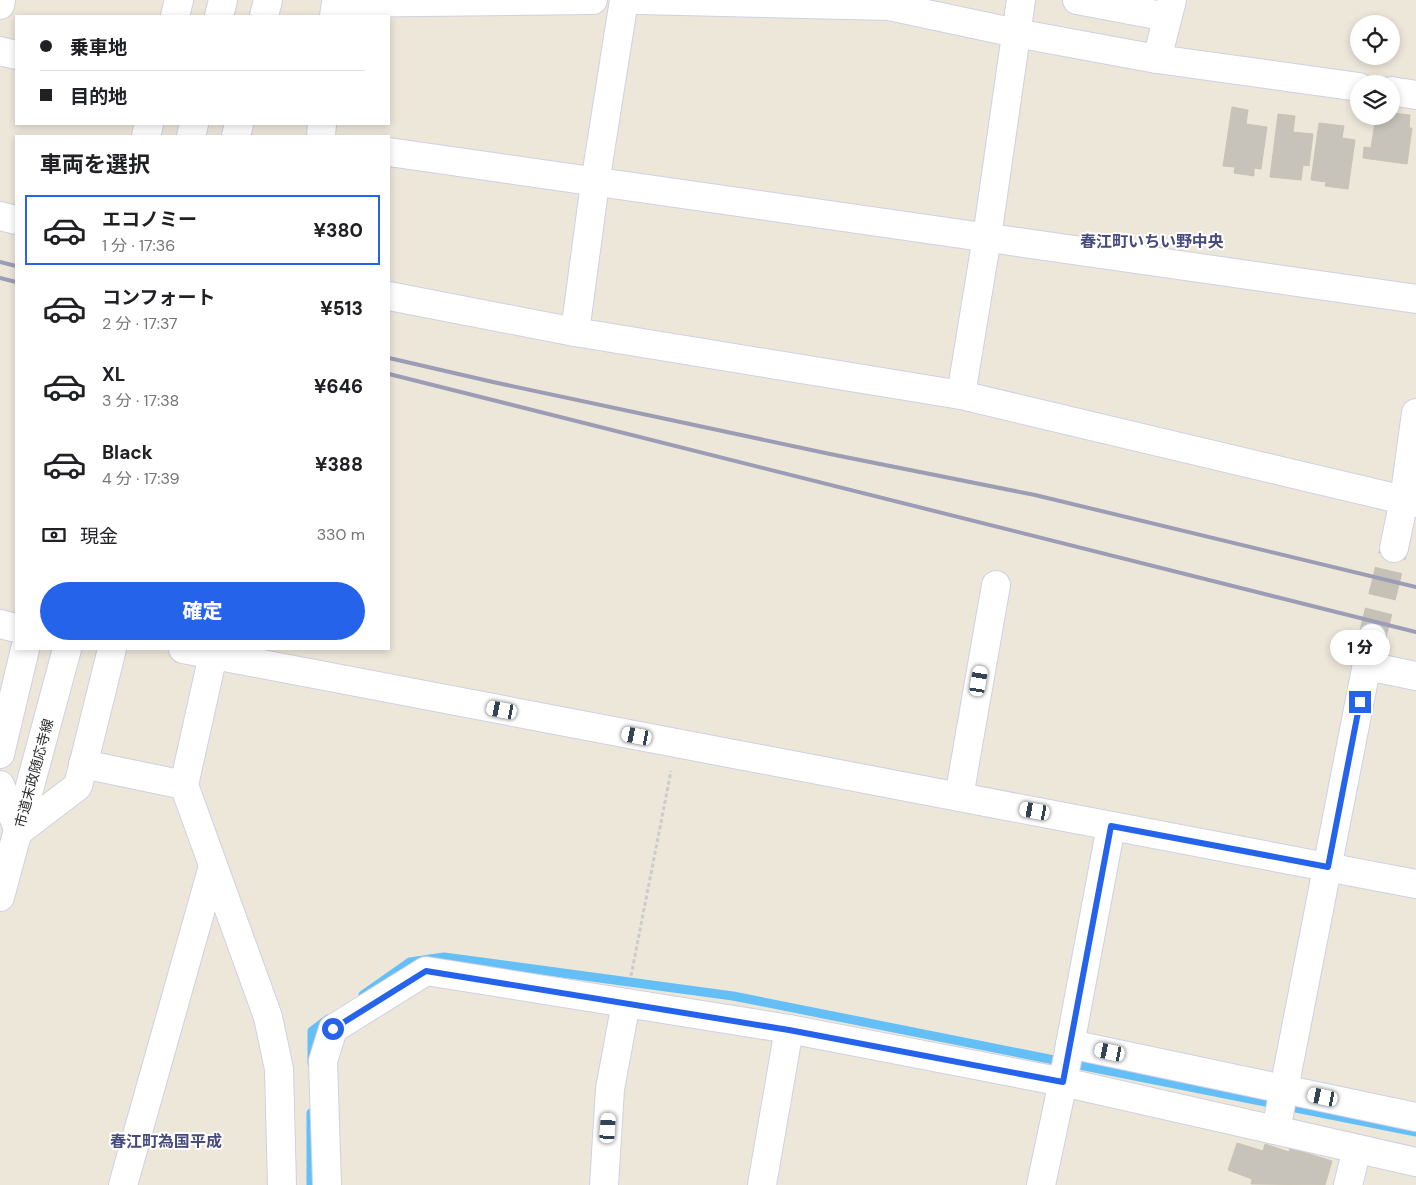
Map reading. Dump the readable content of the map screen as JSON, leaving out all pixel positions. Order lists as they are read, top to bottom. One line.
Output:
{"streets":{"street":["市道末政随応寺線"]},"districts":["春江町いちい野中央","春江町為国平成"],"page":{"banner":["乗車地","目的地"],"heading":"車両を選択","list":[{"name":"エコノミー","note":"1 分 · 17:36","value":"¥380"},{"name":"コンフォート","note":"2 分 · 17:37","value":"¥513"},{"name":"XL","note":"3 分 · 17:38","value":"¥646"},{"name":"Black","note":"4 分 · 17:39","value":"¥388"}],"pay":["現金","330 m"],"buttons":"確定","bubble":"1 分"}}
